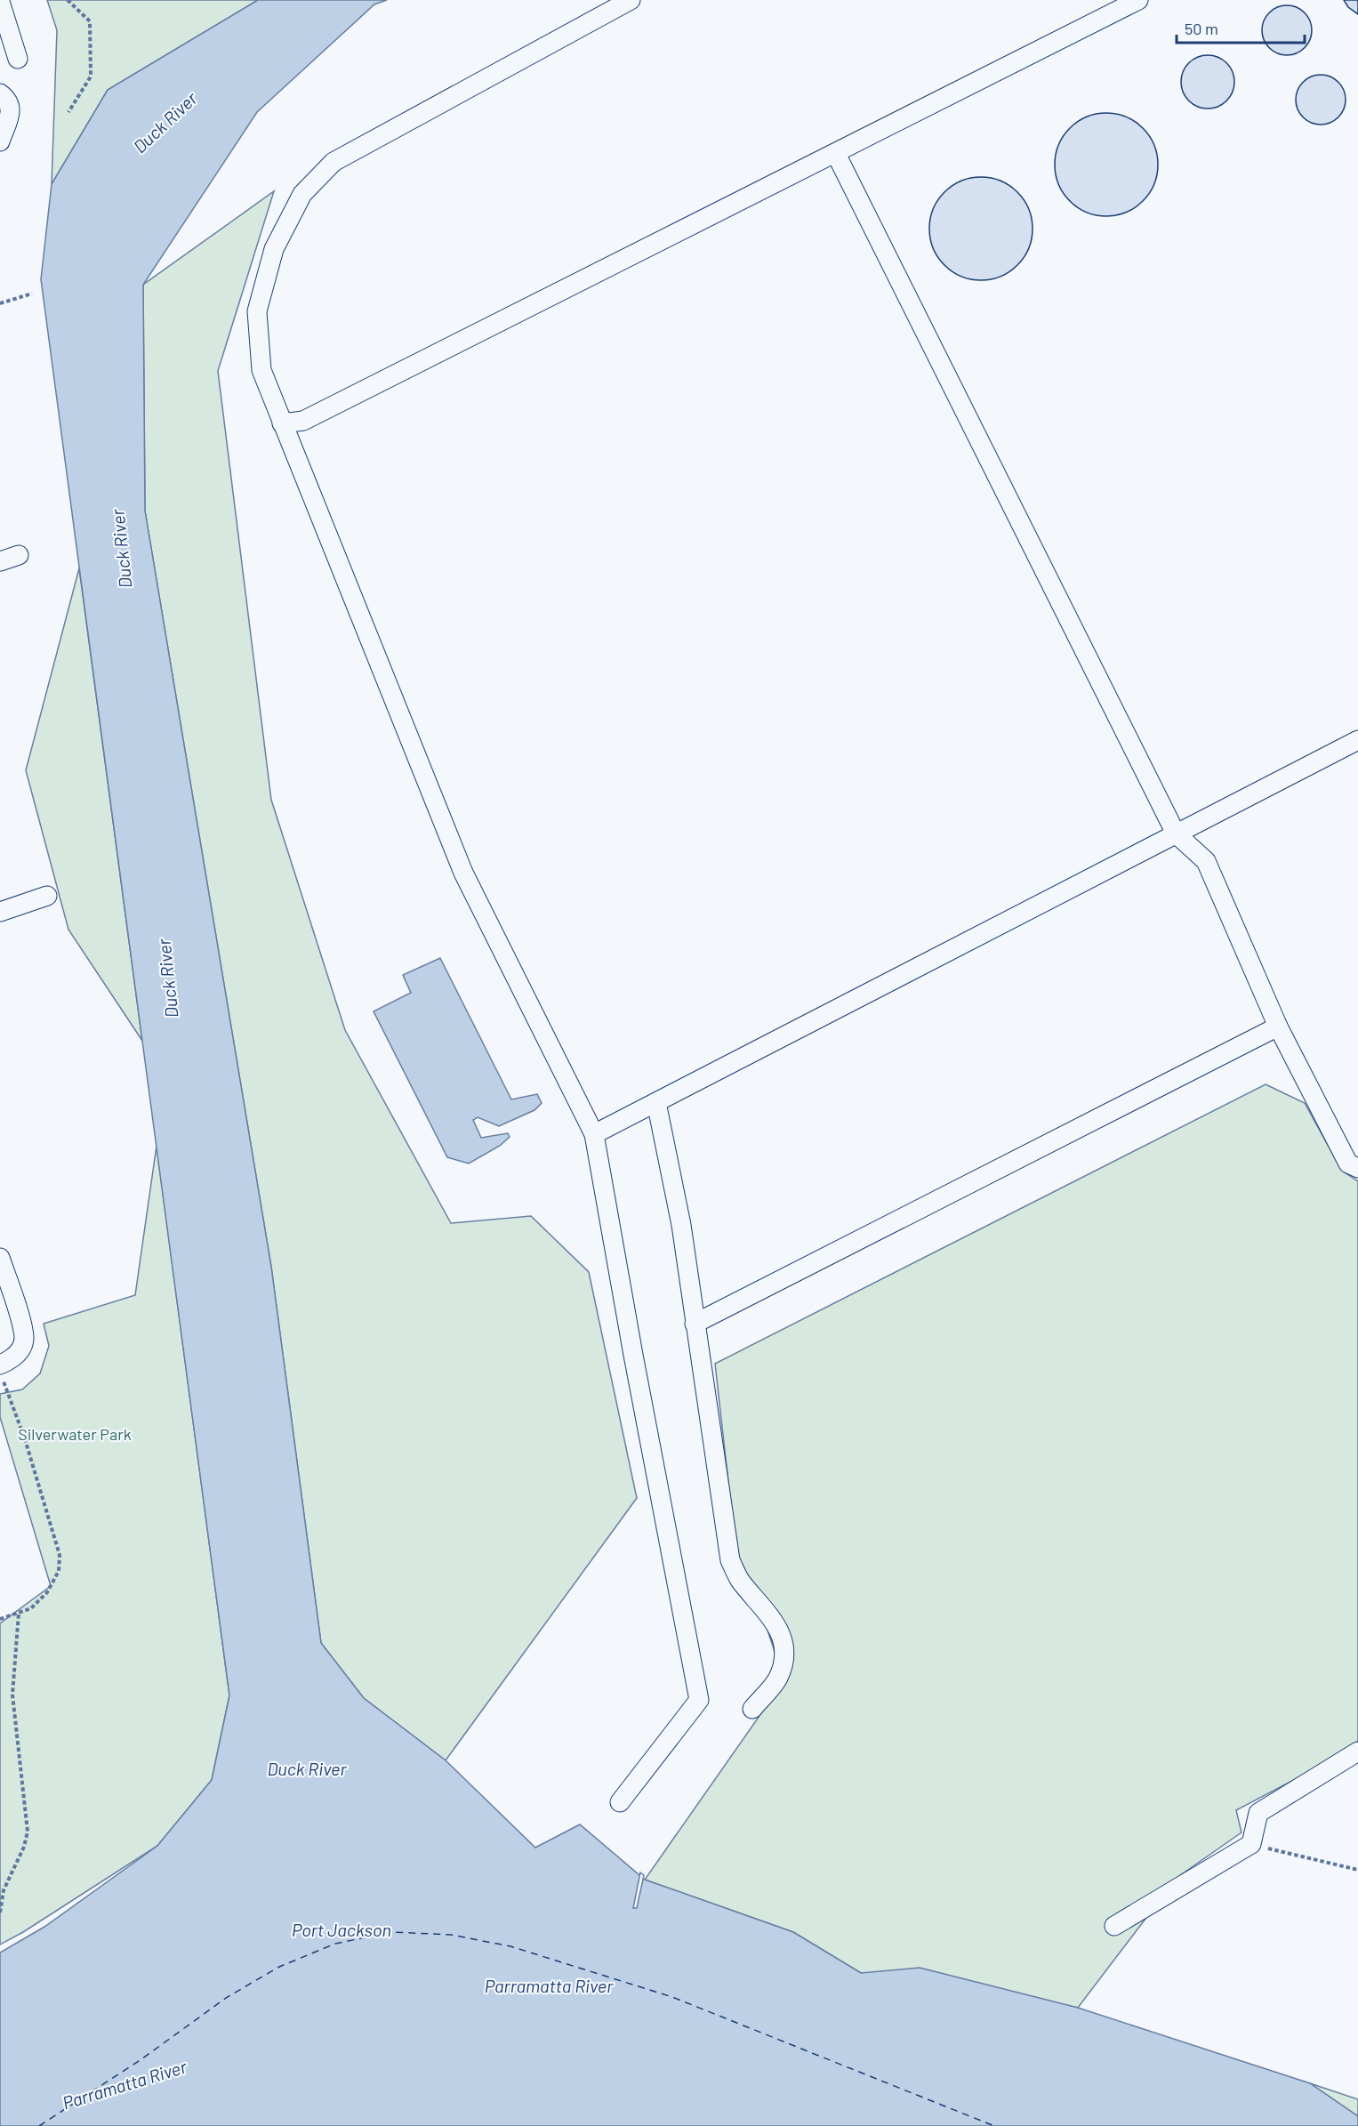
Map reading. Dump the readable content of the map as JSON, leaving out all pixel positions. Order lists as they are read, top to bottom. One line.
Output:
{"water":["Duck River","Port Jackson","Parramatta River"],"parks":["Silverwater Park"],"scale_bar":"50 m"}
